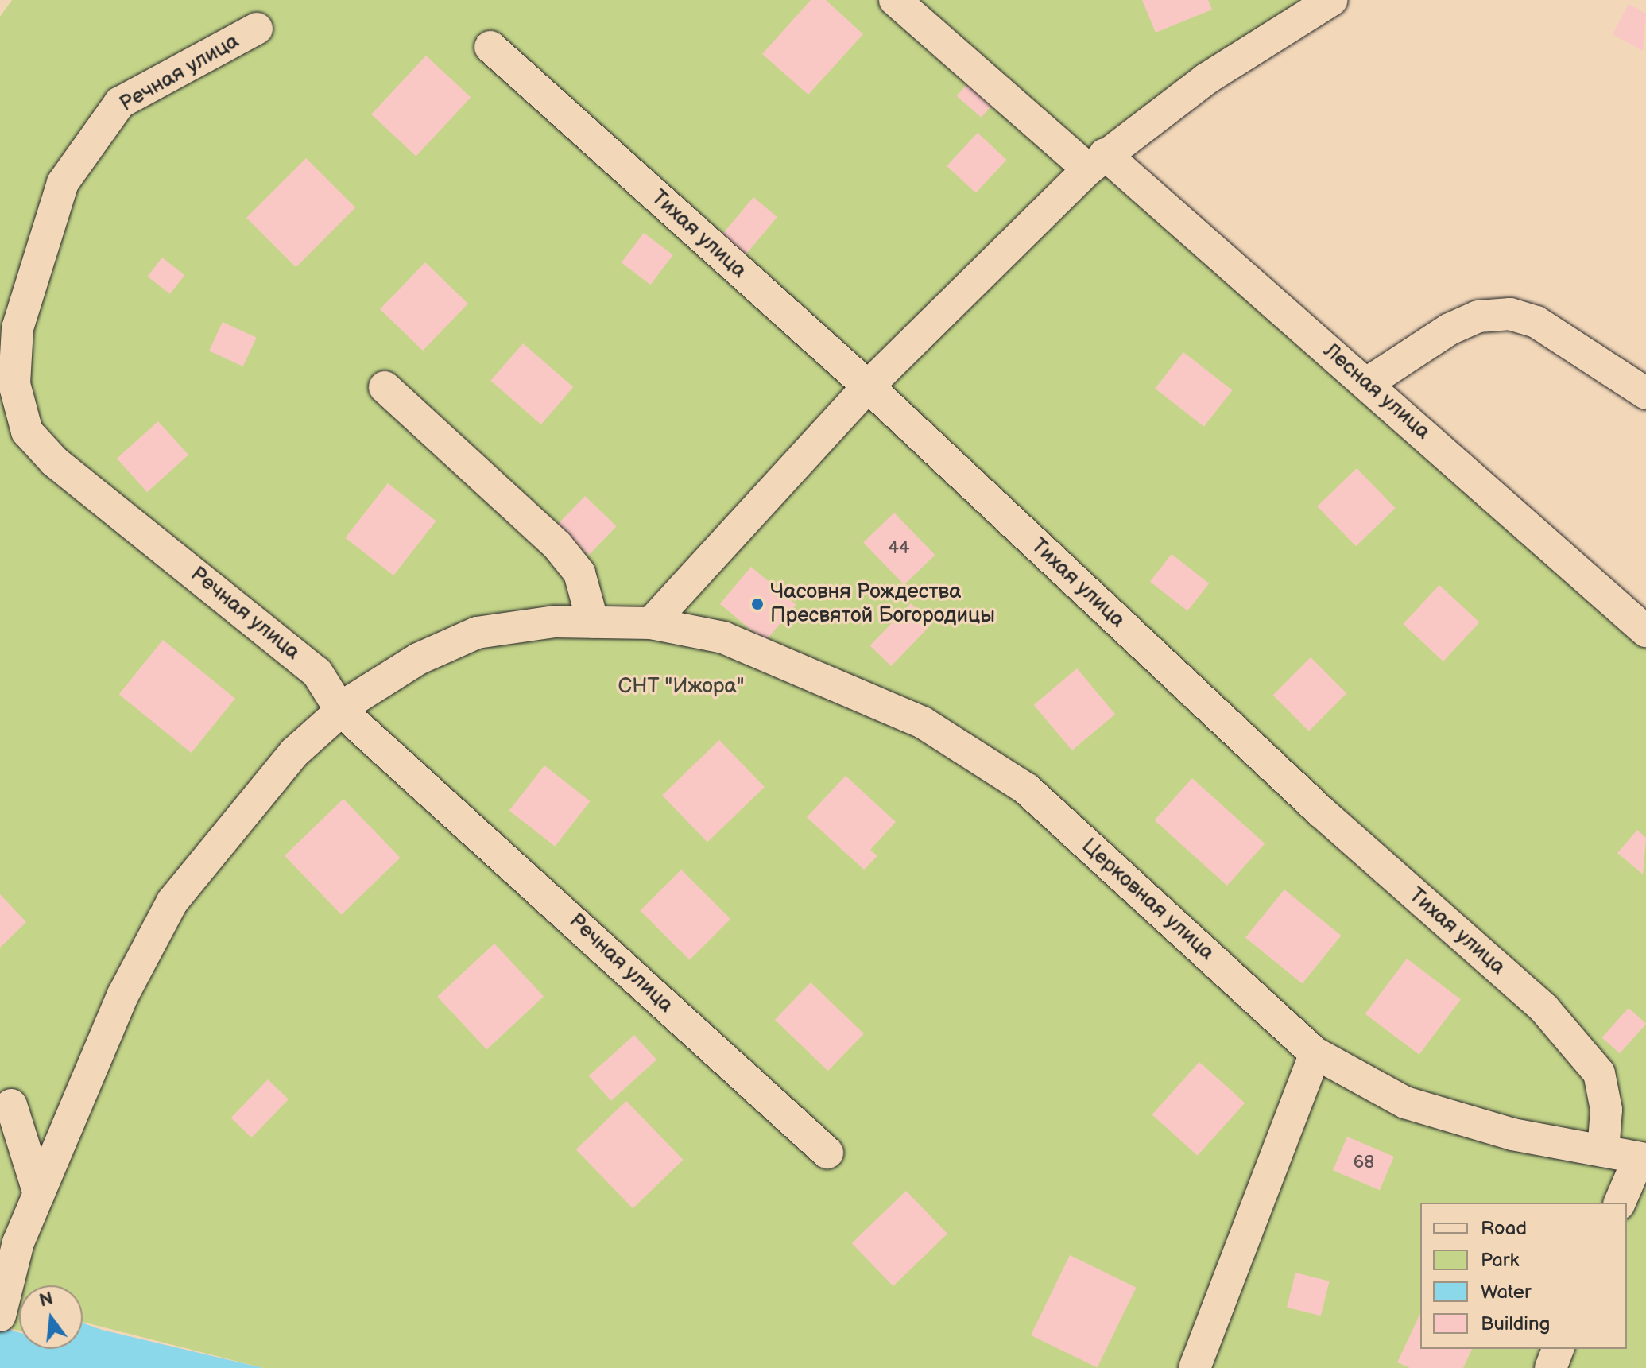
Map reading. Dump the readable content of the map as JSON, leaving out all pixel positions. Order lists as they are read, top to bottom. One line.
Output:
{"streets":{"street":["Речная улица","Тихая улица","Лесная улица","Церковная улица"]},"crossings":[["Речная улица","Церковная улица"],["Тихая улица","Церковная улица"]],"parks":["СНТ \"Ижора\""],"places":["Часовня Рождества Пресвятой Богородицы"],"house_numbers":["44","68"],"legend":["Road","Park","Water","Building"],"north":"top"}
